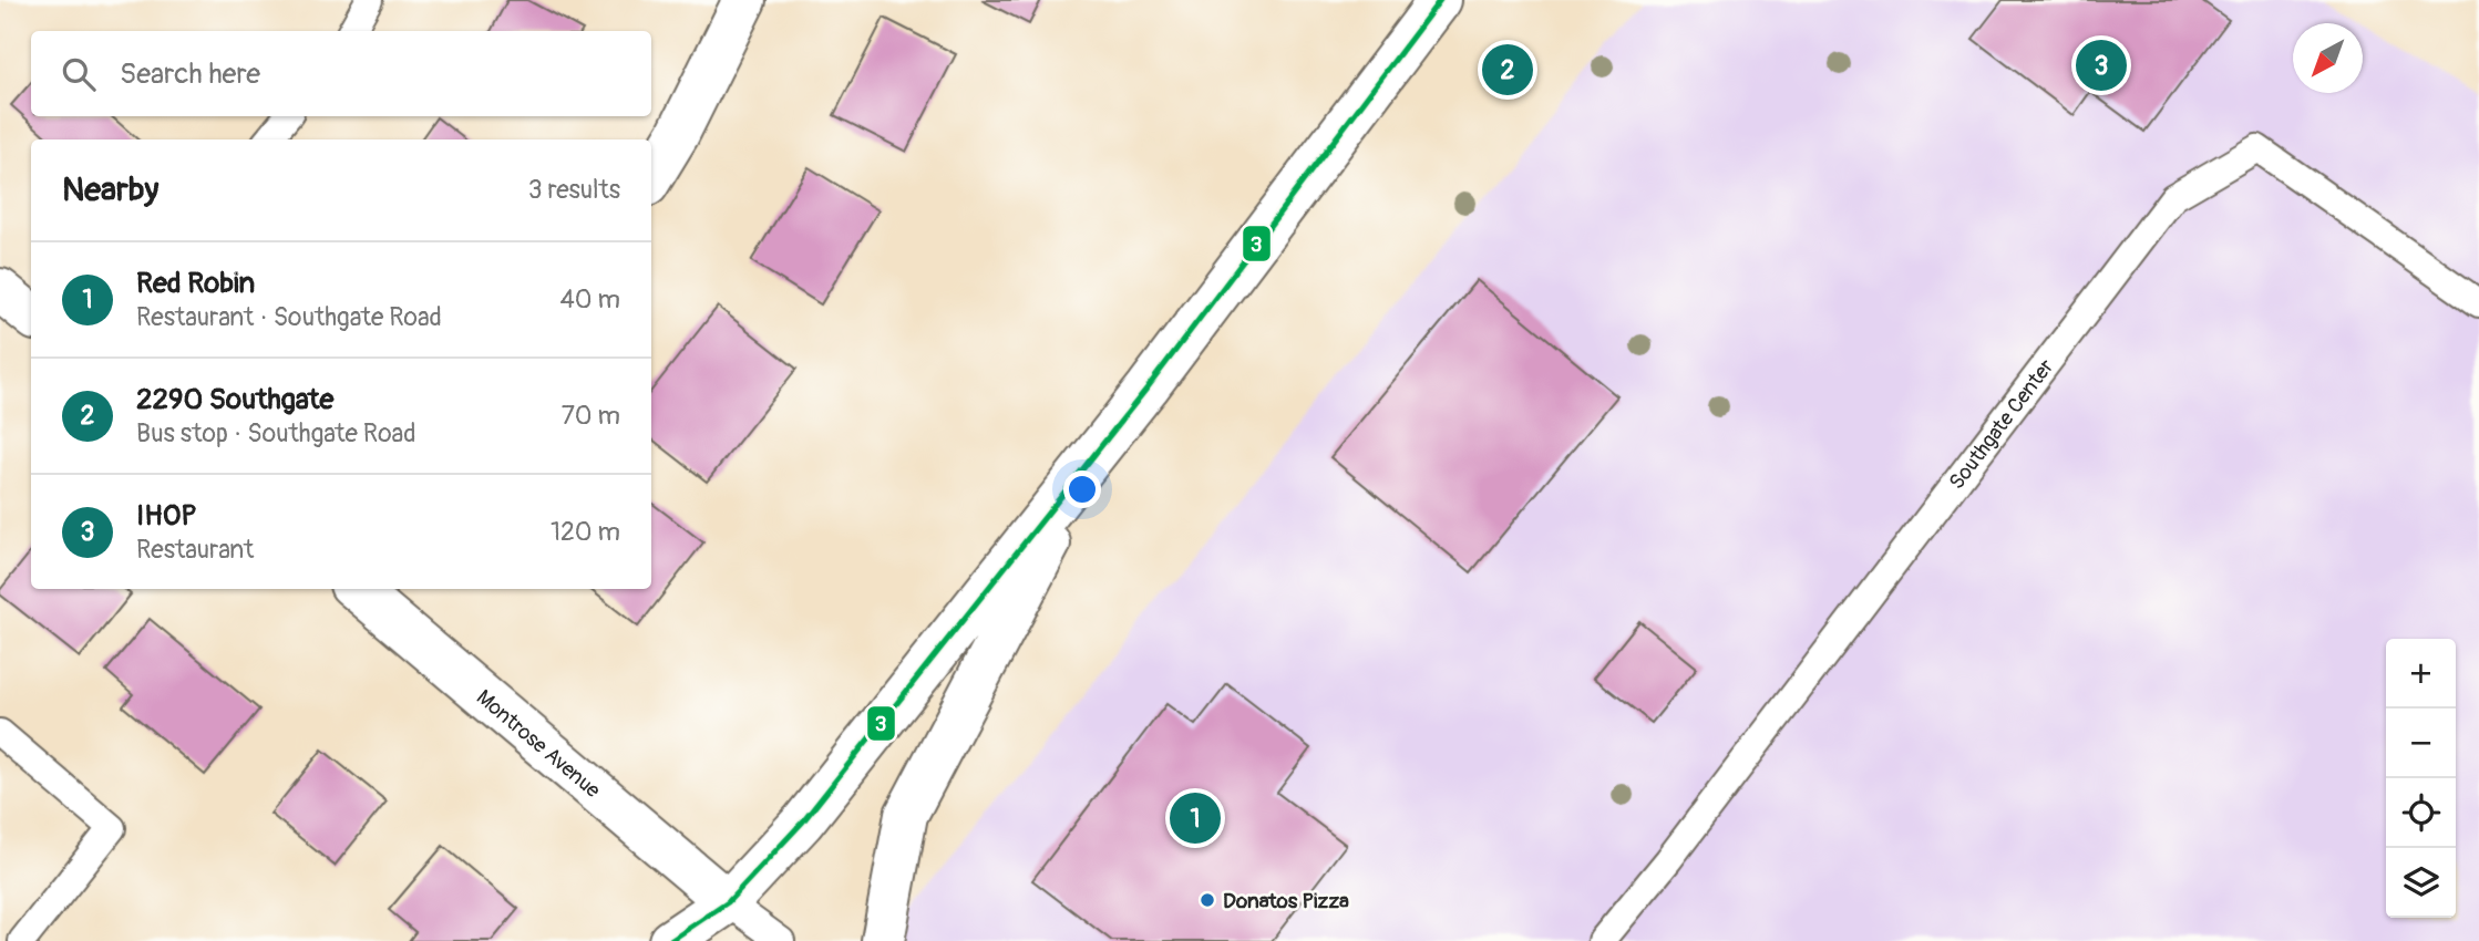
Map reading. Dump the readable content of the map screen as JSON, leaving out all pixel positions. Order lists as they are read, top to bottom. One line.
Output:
{"streets":{"street":["Montrose Avenue"],"lane":["Southgate Center"]},"places":["Donatos Pizza"],"lines":["transit line 3"],"north":"bottom left","page":{"search":"Search here","pins":["3","2","1"],"heading":["Nearby","3 results"],"list":[{"mark":"1","name":"Red Robin","note":"Restaurant · Southgate Road","value":"40 m"},{"mark":"2","name":"2290 Southgate","note":"Bus stop · Southgate Road","value":"70 m"},{"mark":"3","name":"IHOP","note":"Restaurant","value":"120 m"}],"map_buttons":["+","−"]}}
